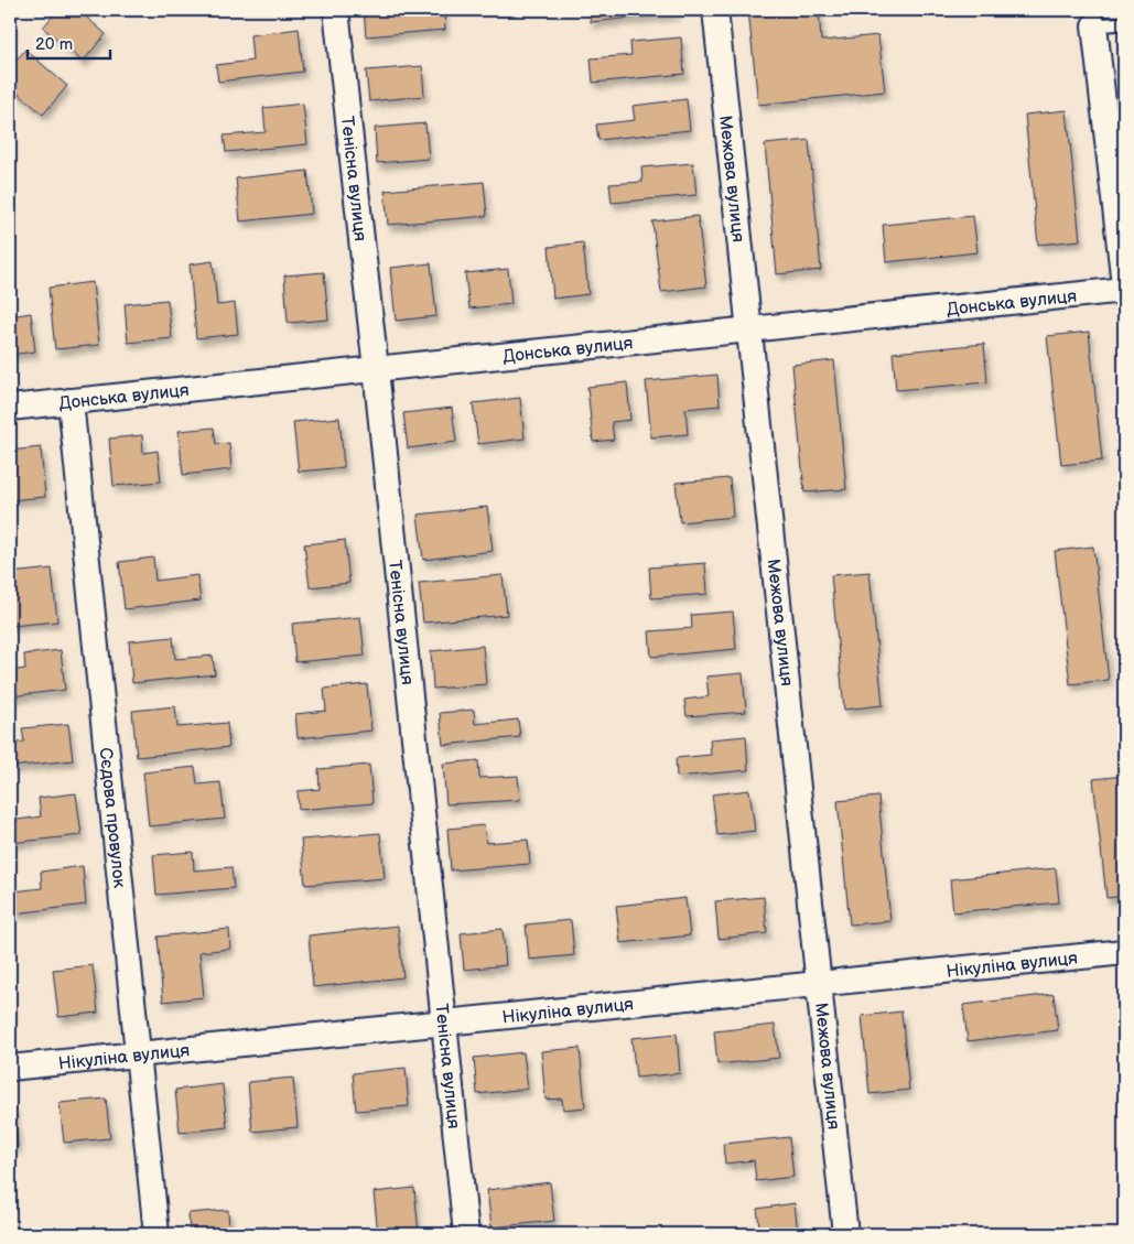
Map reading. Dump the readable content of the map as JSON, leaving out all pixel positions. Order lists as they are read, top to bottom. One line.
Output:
{"streets":{"street":["Тенісна вулиця","Межова вулиця","Донська вулиця","Сєдова провулок","Нікуліна вулиця"]},"crossings":[["Тенісна вулиця","Донська вулиця"],["Тенісна вулиця","Нікуліна вулиця"],["Межова вулиця","Донська вулиця"],["Межова вулиця","Нікуліна вулиця"],["Донська вулиця","Сєдова провулок"],["Сєдова провулок","Нікуліна вулиця"]],"scale_bar":"20 m"}
